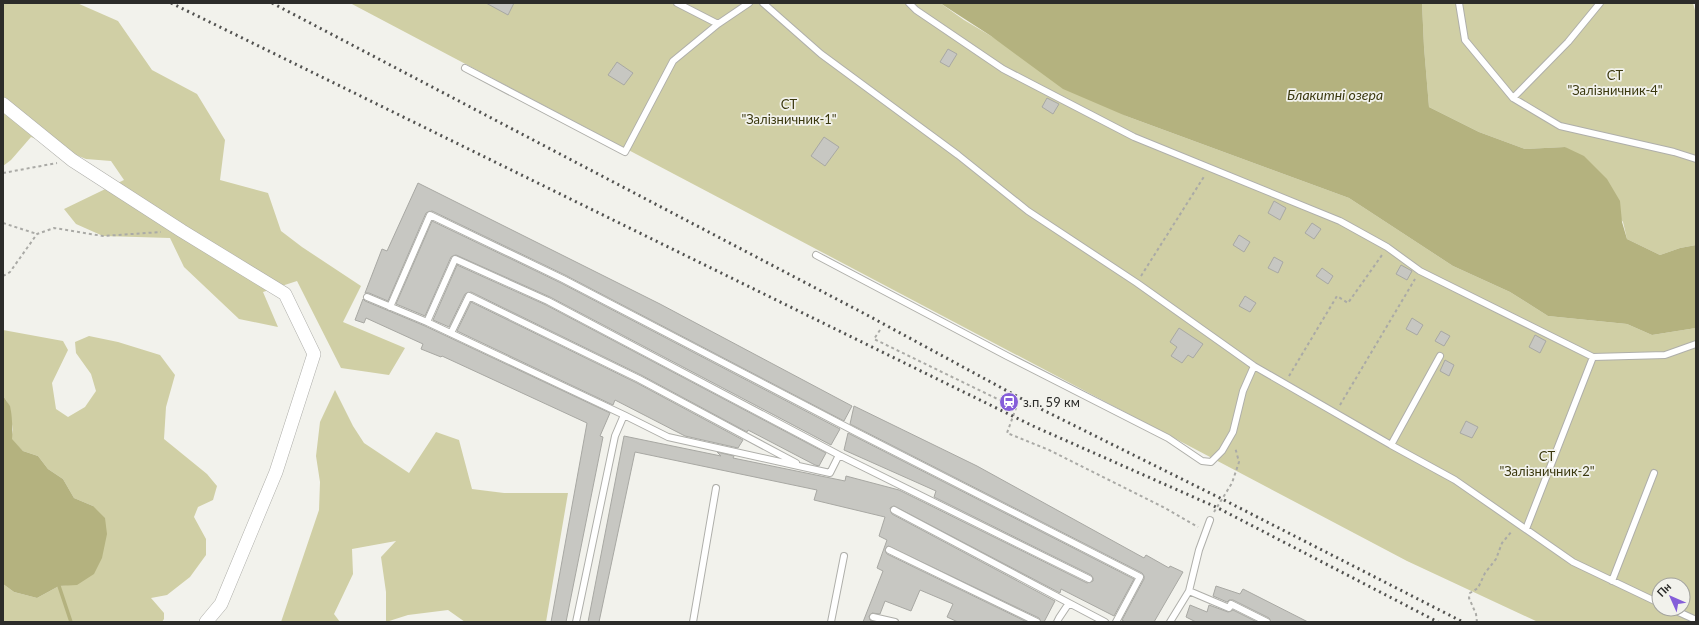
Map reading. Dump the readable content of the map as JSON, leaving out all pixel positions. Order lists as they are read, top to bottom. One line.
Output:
{"water":["Блакитні озера"],"parks":["СТ \"Залізничник-4\"","СТ \"Залізничник-1\"","СТ \"Залізничник-2\""],"places":{"station":["з.п. 59 км"]},"north":"top left"}
